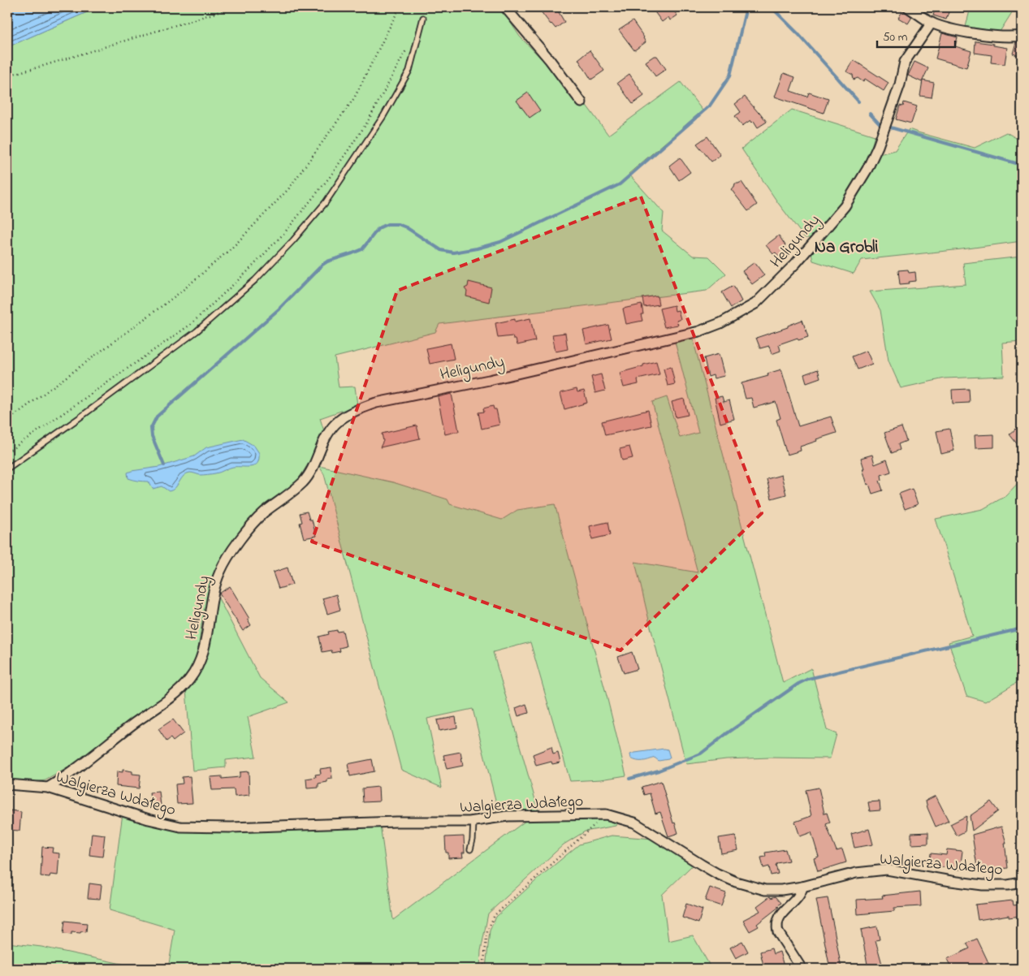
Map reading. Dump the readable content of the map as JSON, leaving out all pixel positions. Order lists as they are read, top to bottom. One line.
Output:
{"streets":{"street":["Heligundy","Walgierza Wdałego"]},"crossings":[["Heligundy","Walgierza Wdałego"]],"districts":["Na Grobli"],"scale_bar":"50 m"}
